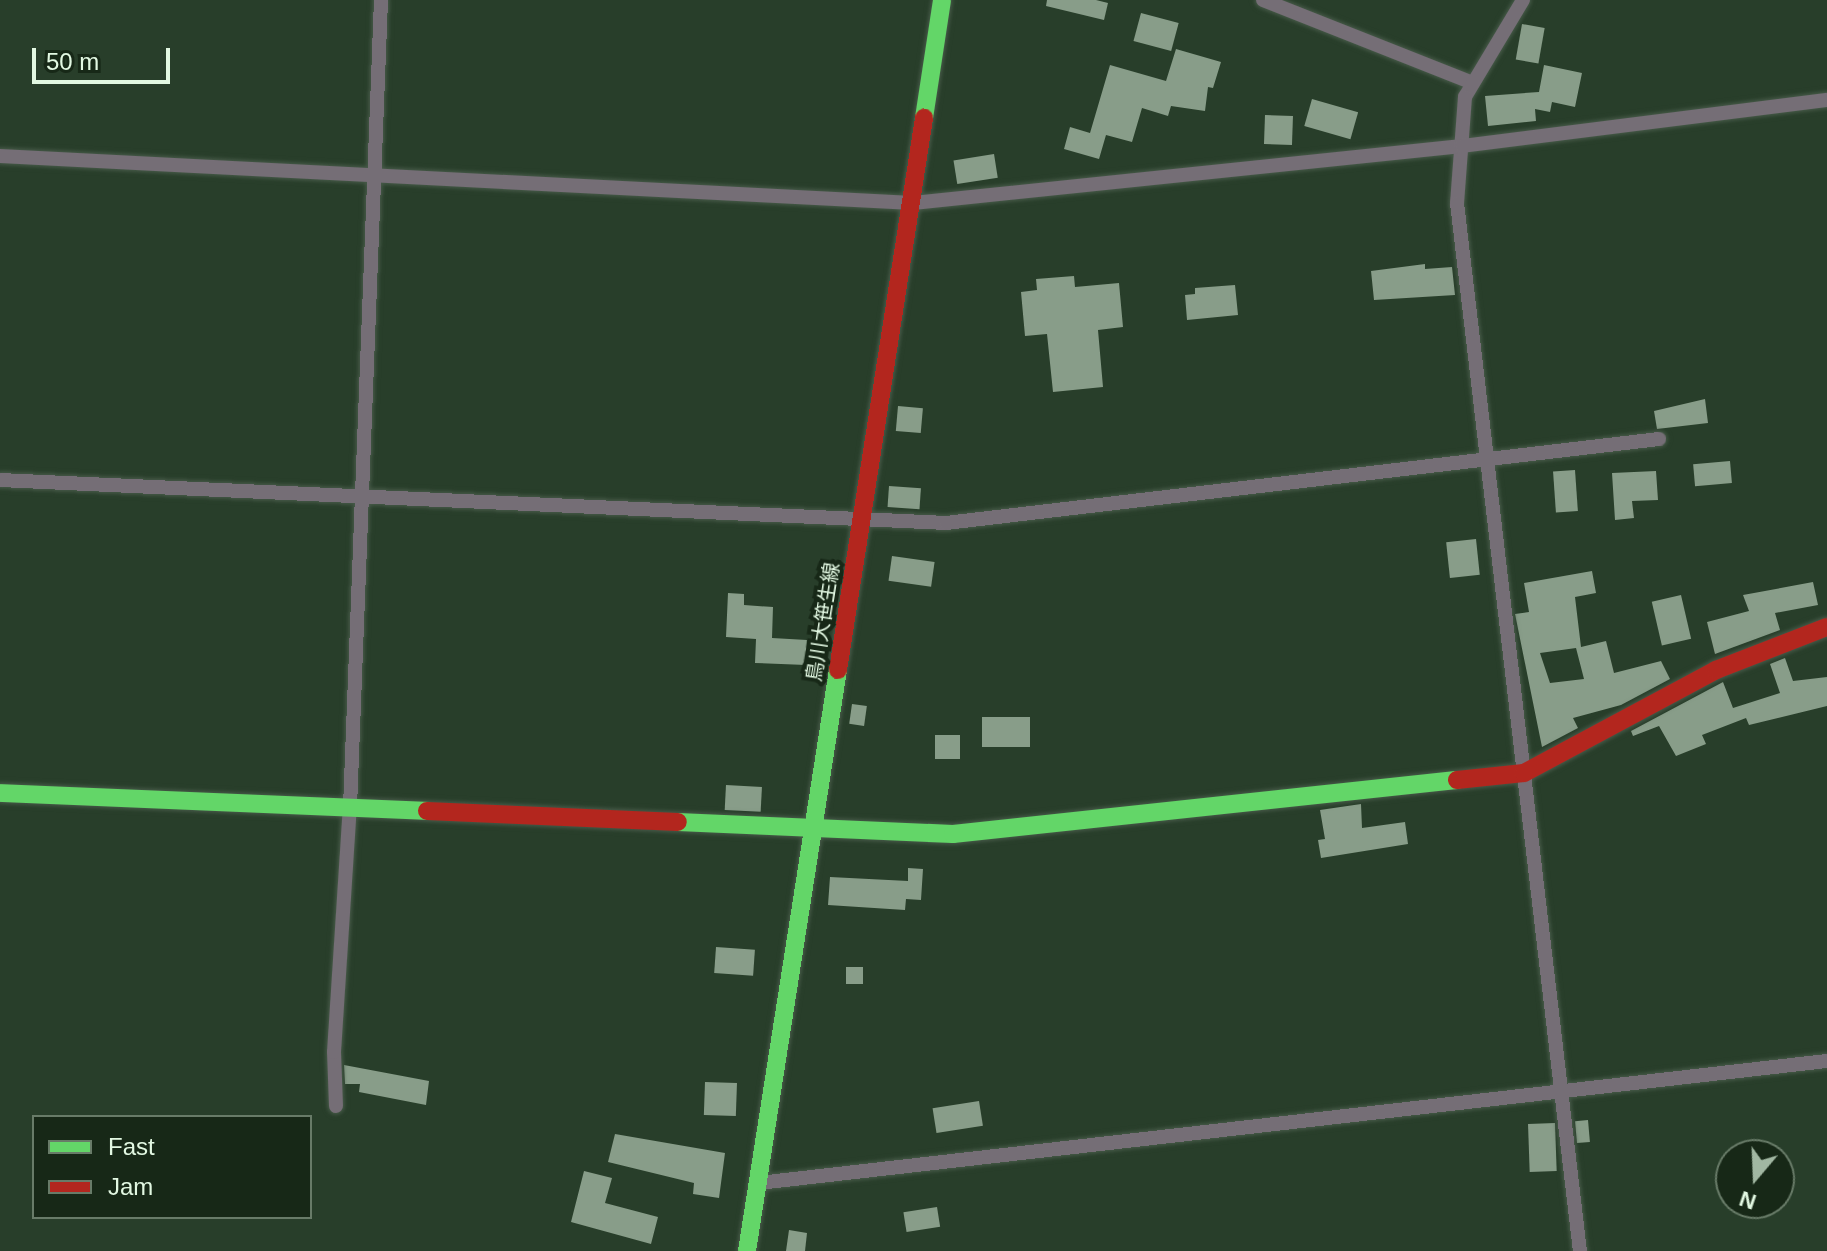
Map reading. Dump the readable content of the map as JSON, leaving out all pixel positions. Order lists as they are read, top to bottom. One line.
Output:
{"streets":{"street":["鳥川大笹生線"]},"legend":["Fast","Jam"],"scale_bar":"50 m","north":"bottom"}
